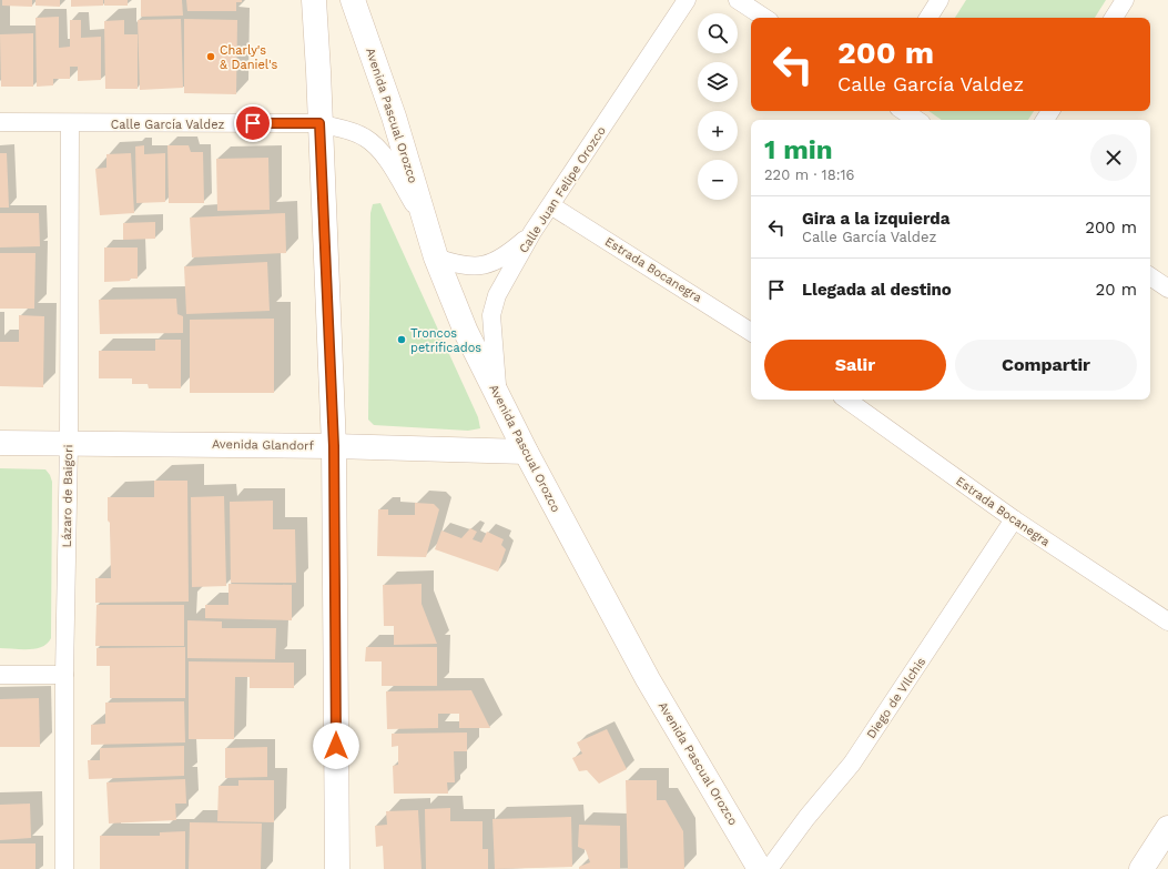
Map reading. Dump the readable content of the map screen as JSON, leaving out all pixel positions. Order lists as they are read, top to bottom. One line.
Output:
{"streets":{"main road":["Avenida Pascual Orozco","Avenida Glandorf"],"street":["Calle García Valdez","Calle Juan Felipe Orozco","Estrada Bocanegra","Lázaro de Baigori","Diego de VIlchis"]},"crossings":[["Avenida Pascual Orozco","Calle García Valdez"],["Avenida Pascual Orozco","Calle Juan Felipe Orozco"],["Avenida Pascual Orozco","Avenida Glandorf"],["Calle García Valdez","Lázaro de Baigori"],["Calle Juan Felipe Orozco","Estrada Bocanegra"],["Estrada Bocanegra","Diego de VIlchis"],["Avenida Glandorf","Lázaro de Baigori"]],"places":["Charly's & Daniel's","Troncos petrificados"],"page":{"map_buttons":["+","−"],"turn":["200 m","Calle García Valdez"],"heading":["1 min","220 m · 18:16"],"list":[{"name":"Gira a la izquierda","note":"Calle García Valdez","value":"200 m"},{"name":"Llegada al destino","value":"20 m"}],"buttons":["Salir","Compartir"]}}
